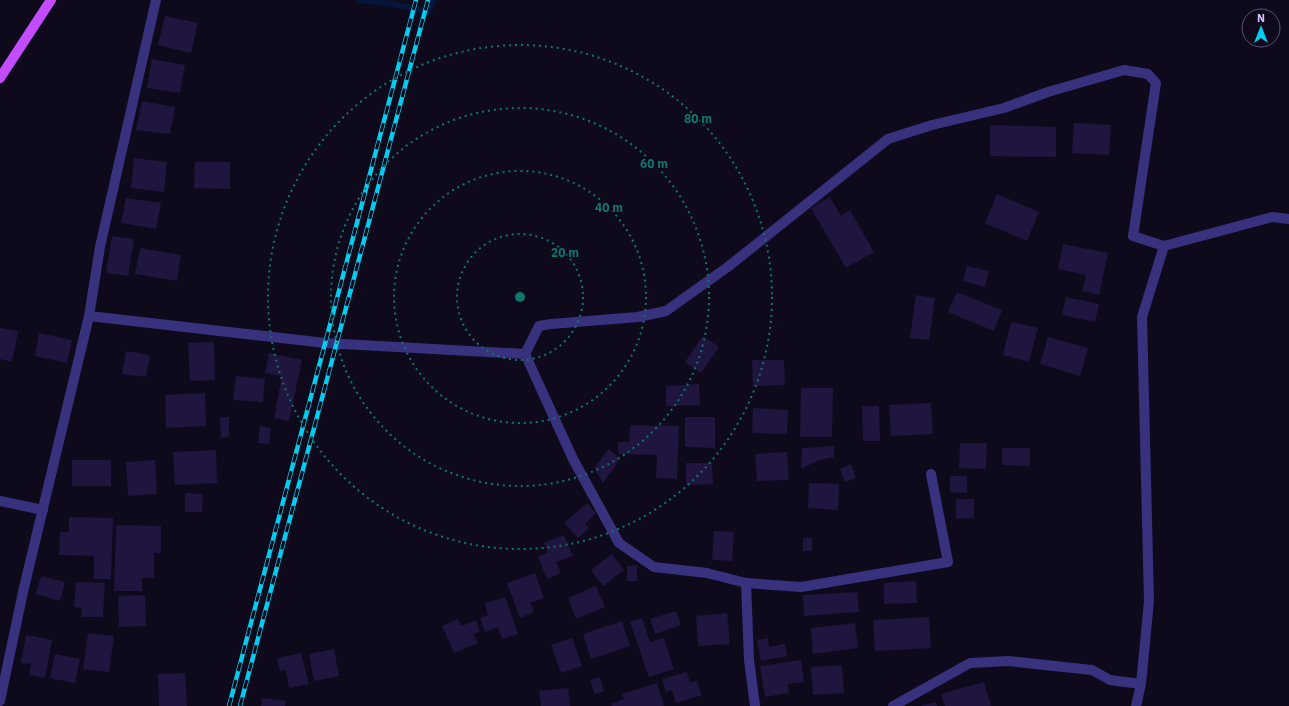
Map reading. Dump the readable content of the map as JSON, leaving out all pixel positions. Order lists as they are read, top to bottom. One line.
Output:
{"north":"top","rings":["80 m","60 m","40 m","20 m"]}
